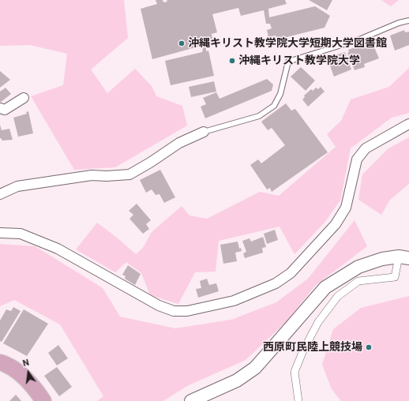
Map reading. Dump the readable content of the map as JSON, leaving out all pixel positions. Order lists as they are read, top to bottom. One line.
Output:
{"places":["沖縄キリスト教学院大学短期大学図書館","沖縄キリスト教学院大学","西原町民陸上競技場"],"north":"top"}
